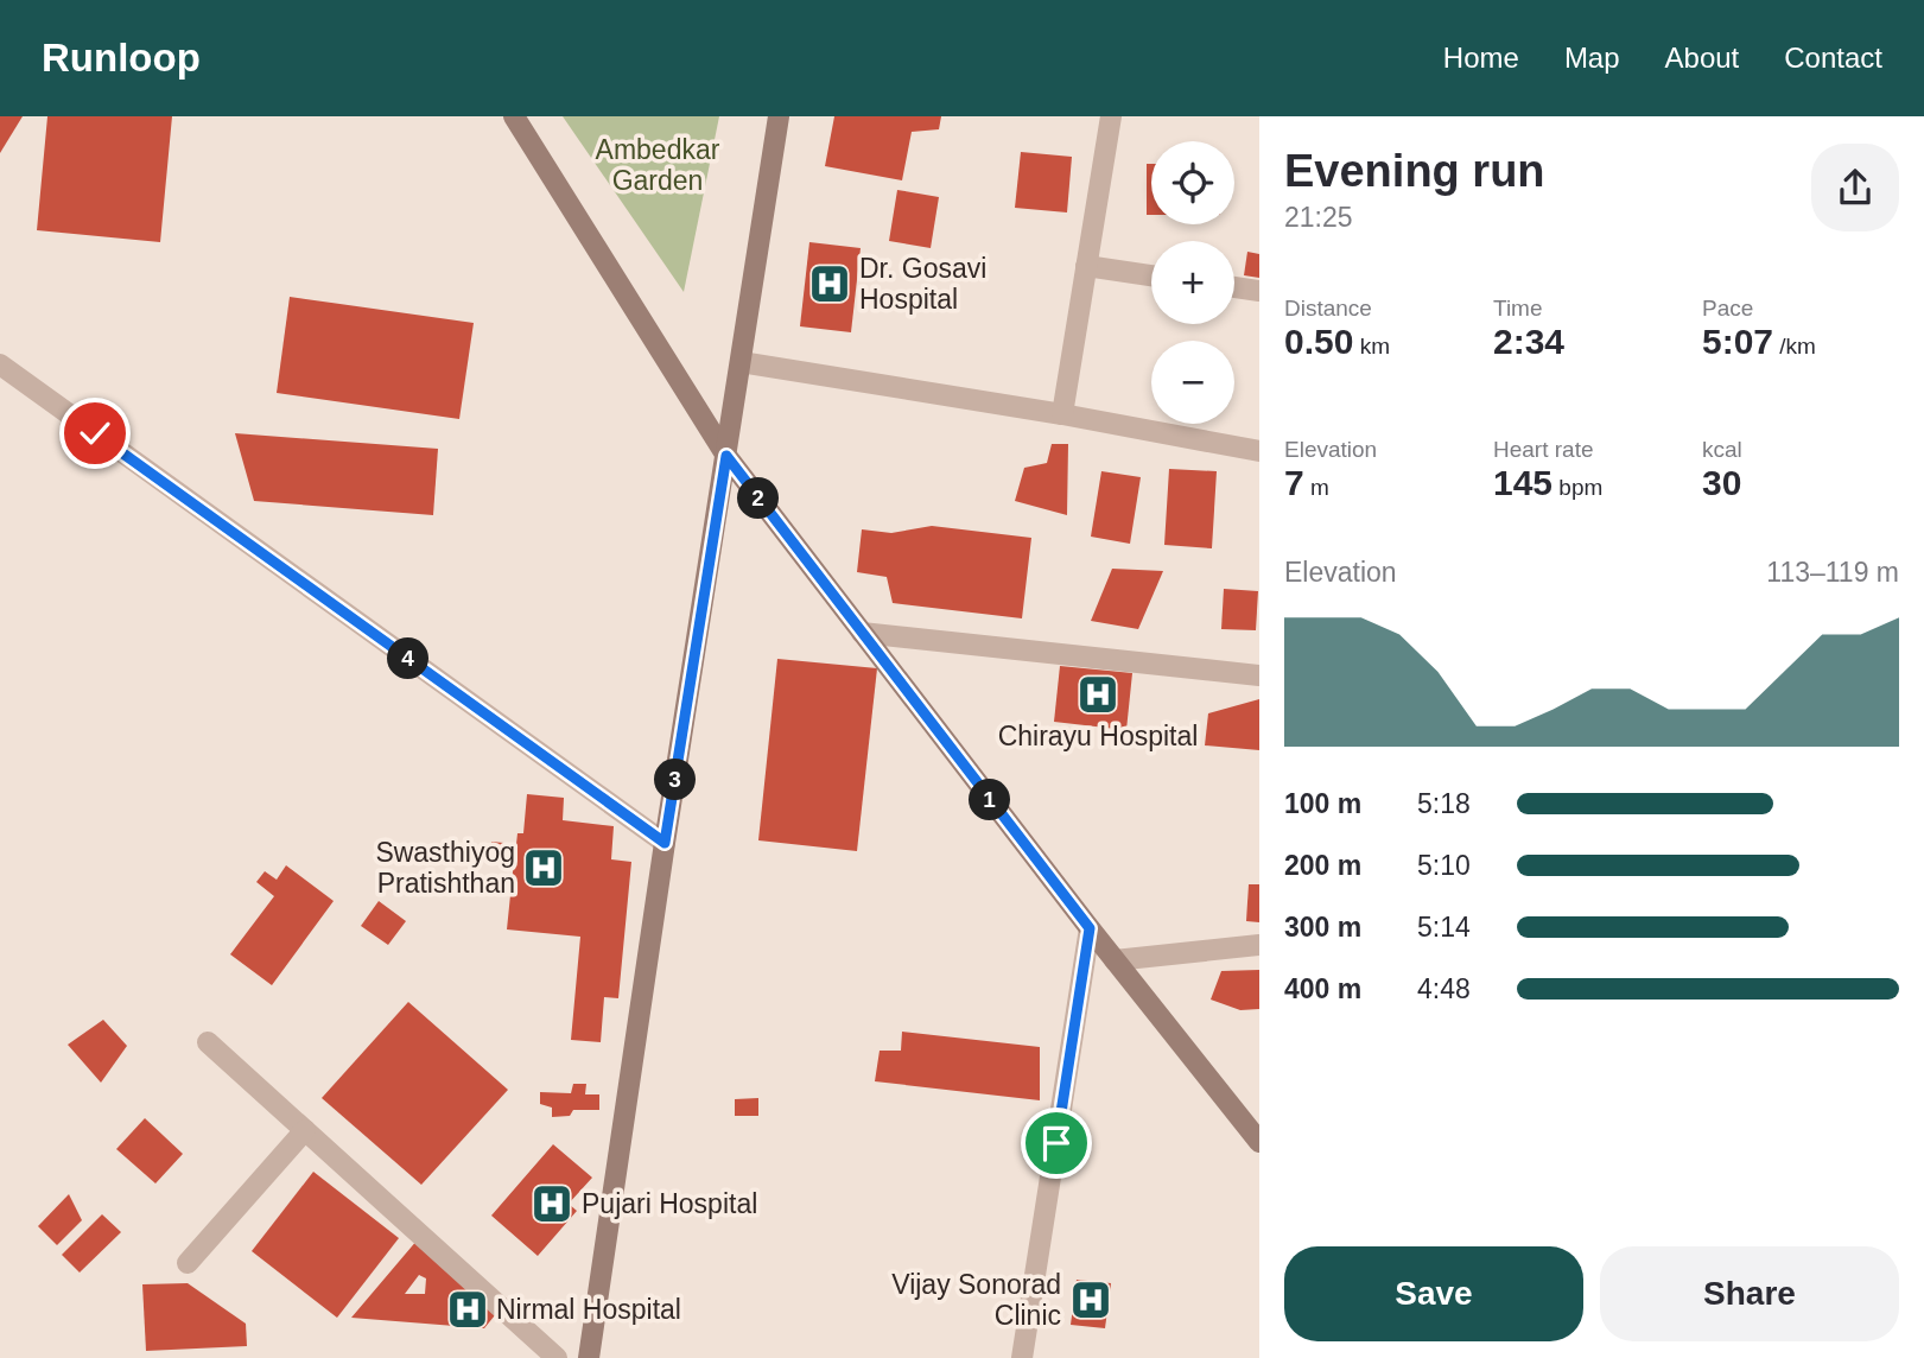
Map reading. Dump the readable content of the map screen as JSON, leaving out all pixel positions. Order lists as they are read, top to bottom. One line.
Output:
{"parks":["Ambedkar Garden"],"places":{"hospital":["Dr. Gosavi Hospital","Chirayu Hospital","Swasthiyog Pratishthan","Pujari Hospital","Vijay Sonorad Clinic","Nirmal Hospital"]},"page":{"header":"Runloop","nav":["Home","Map","About","Contact"],"heading":["Evening run","21:25"],"map_buttons":["+","−"],"stats":[["Distance","0.50 km"],["Time","2:34"],["Pace","5:07 /km"],["Elevation","7 m"],["Heart rate","145 bpm"],["kcal","30"]],"pins":["2","4","3","1"],"chart":["Elevation","113–119 m"],"list":[{"name":"100 m","note":"5:18"},{"name":"200 m","note":"5:10"},{"name":"300 m","note":"5:14"},{"name":"400 m","note":"4:48"}],"buttons":["Save","Share"]}}
